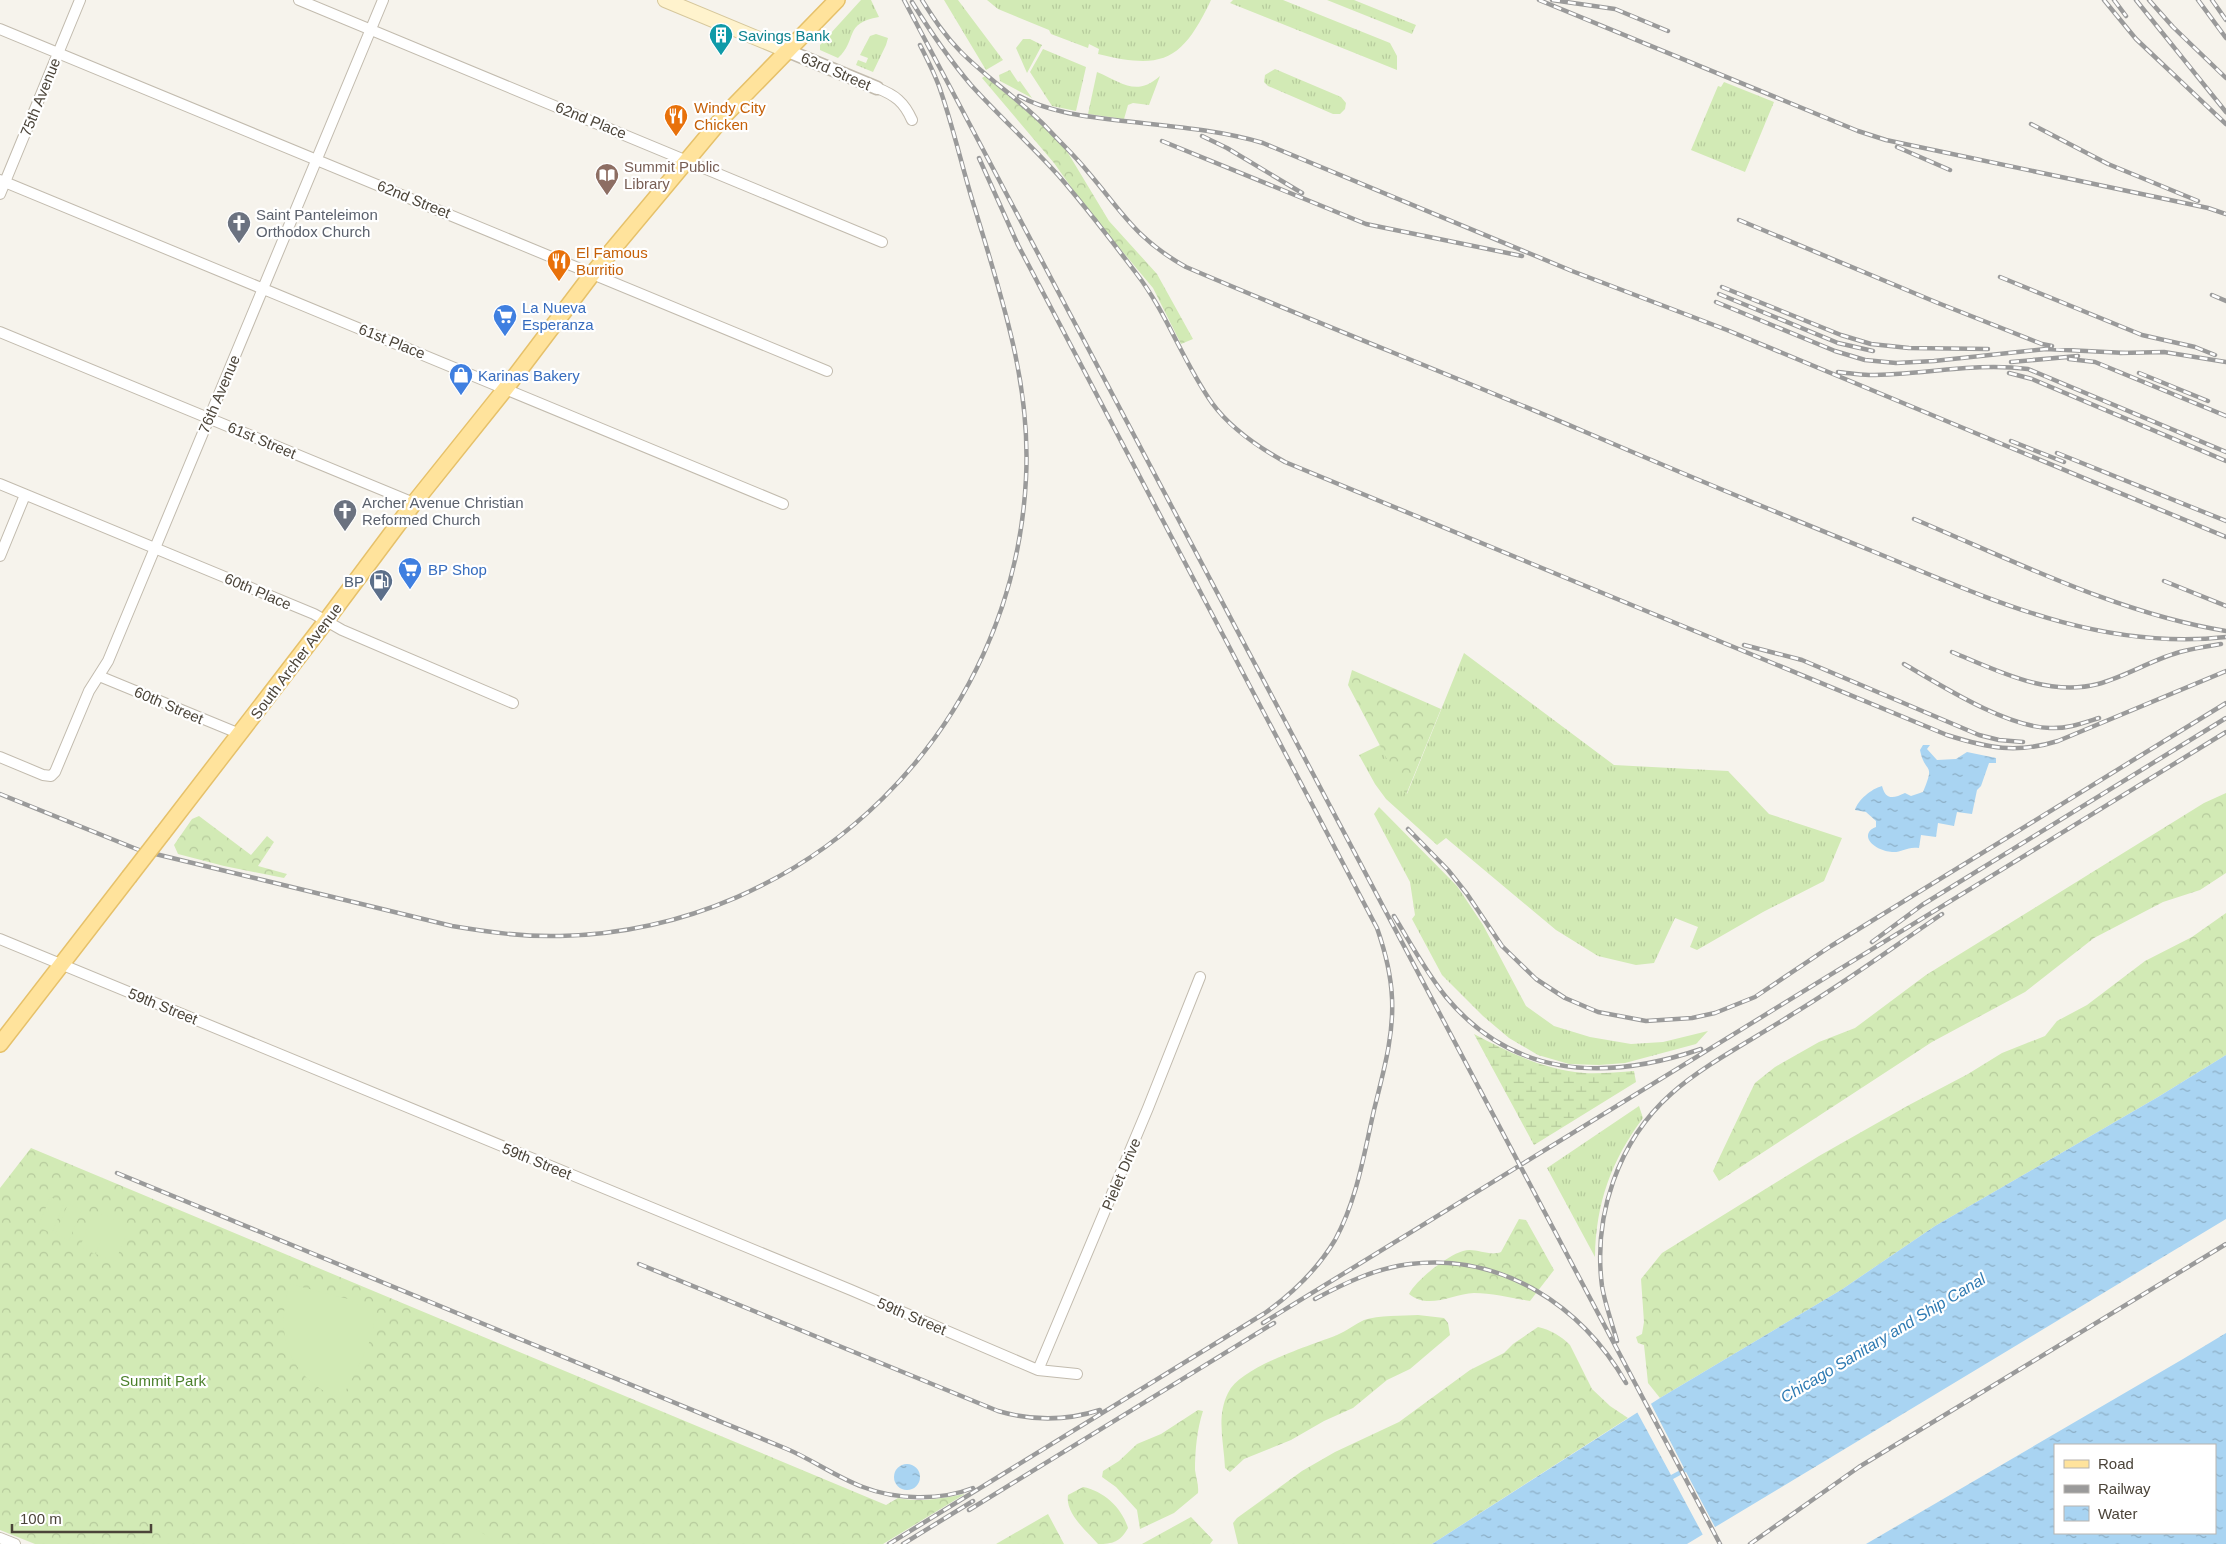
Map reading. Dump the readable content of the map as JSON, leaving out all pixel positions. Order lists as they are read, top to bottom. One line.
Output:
{"streets":{"main road":["63rd Street","South Archer Avenue"],"street":["75th Avenue","62nd Place","62nd Street","61st Place","76th Avenue","61st Street","60th Place","60th Street","59th Street","Pielet Drive"]},"crossings":[["63rd Street","South Archer Avenue"],["75th Avenue","62nd Street"],["75th Avenue","61st Place"],["62nd Place","76th Avenue"],["62nd Place","South Archer Avenue"],["62nd Street","76th Avenue"],["62nd Street","South Archer Avenue"],["61st Place","76th Avenue"],["61st Place","South Archer Avenue"],["76th Avenue","61st Street"],["76th Avenue","60th Place"],["76th Avenue","60th Street"],["61st Street","South Archer Avenue"],["60th Place","South Archer Avenue"],["South Archer Avenue","60th Street"],["South Archer Avenue","59th Street"],["59th Street","Pielet Drive"]],"water":["Chicago Sanitary and Ship Canal"],"parks":["Summit Park"],"places":{"building":["Savings Bank"],"restaurant":["Windy City Chicken","El Famous Burritio"],"library":["Summit Public Library"],"church":["Saint Panteleimon Orthodox Church","Archer Avenue Christian Reformed Church"],"supermarket":["La Nueva Esperanza","BP Shop"],"shop":["Karinas Bakery"],"fuel station":["BP"]},"legend":["Road","Railway","Water"],"scale_bar":"100 m"}
